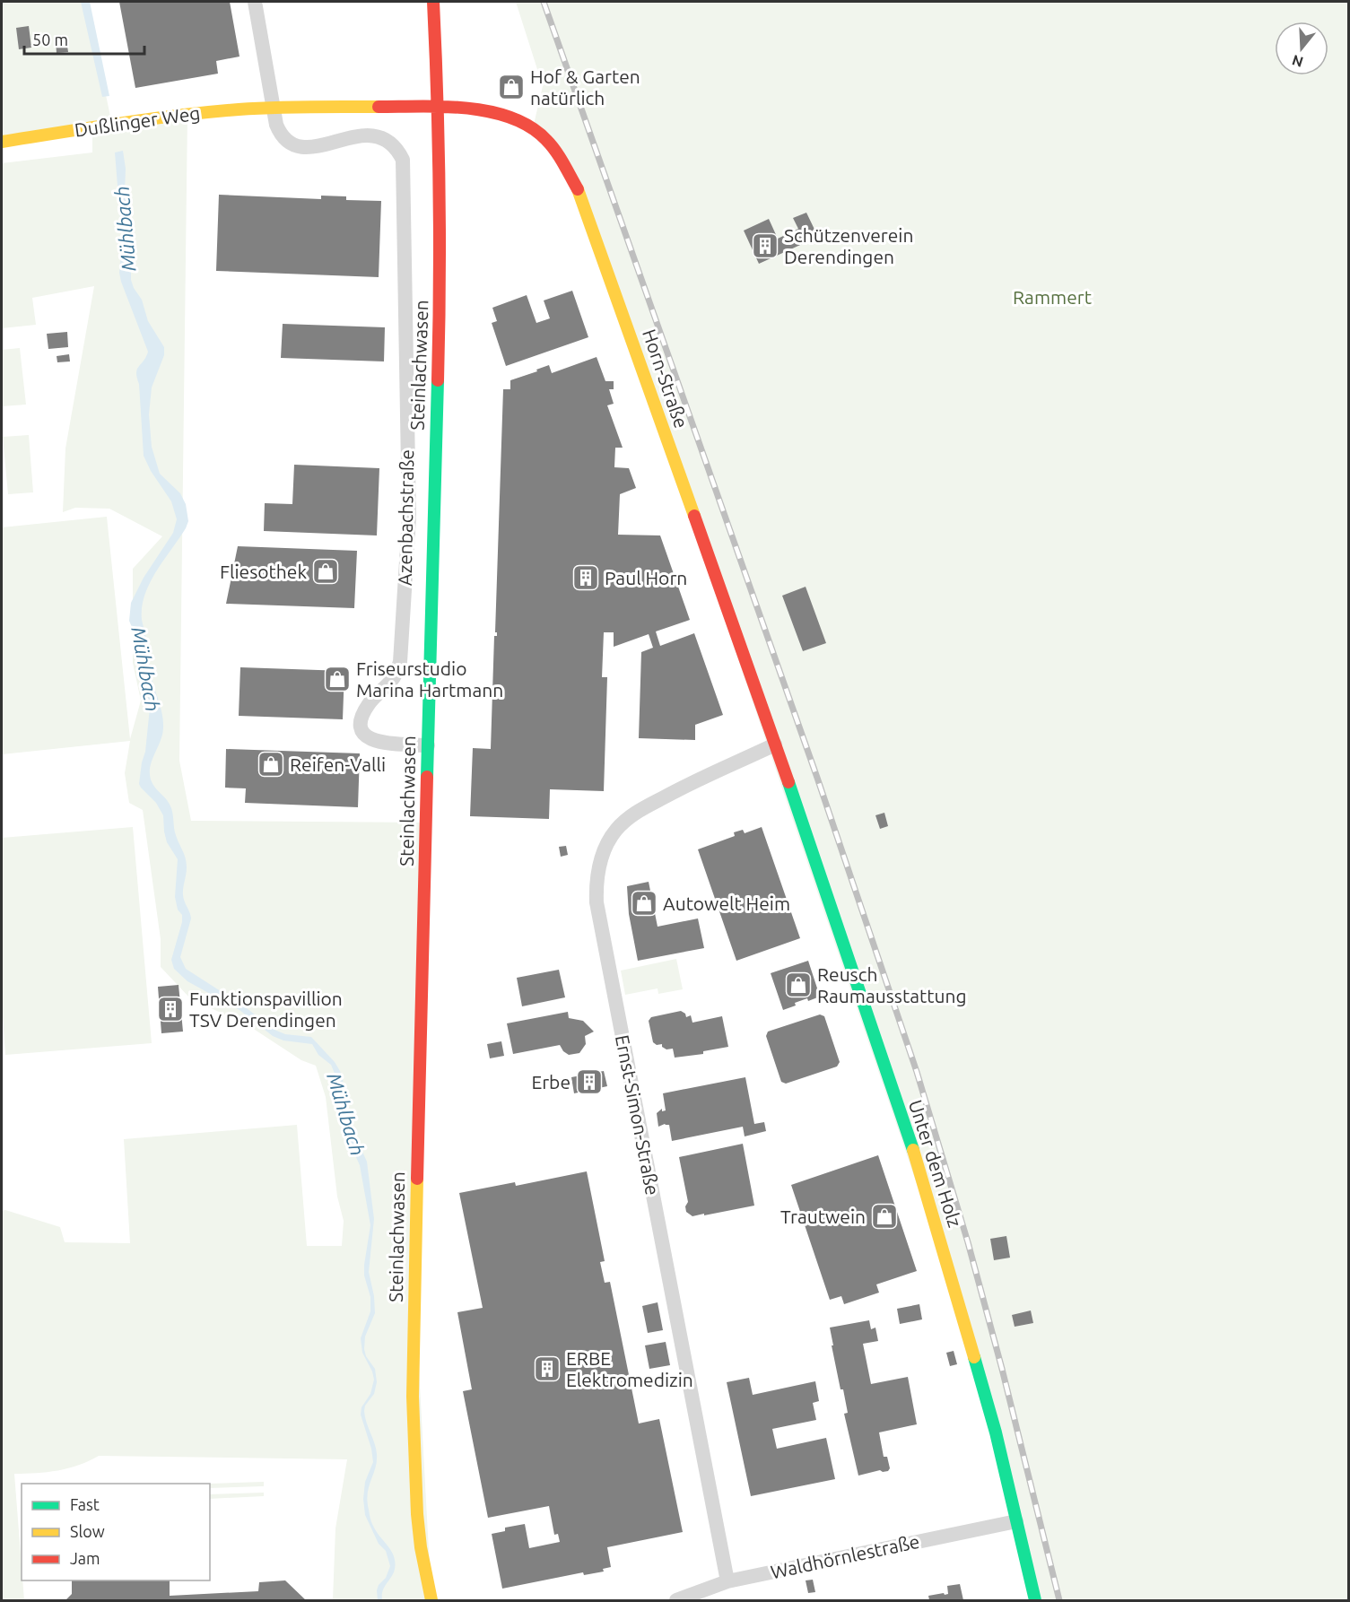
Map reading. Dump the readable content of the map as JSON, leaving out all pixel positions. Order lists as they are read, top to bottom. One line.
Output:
{"streets":{"street":["Dußlinger Weg","Steinlachwasen","Horn-Straße","Azenbachstraße","Ernst-Simon-Straße","Unter dem Holz","Waldhörnlestraße"]},"crossings":[["Dußlinger Weg","Steinlachwasen"],["Dußlinger Weg","Horn-Straße"],["Dußlinger Weg","Azenbachstraße"],["Steinlachwasen","Horn-Straße"],["Steinlachwasen","Azenbachstraße"],["Horn-Straße","Ernst-Simon-Straße"],["Horn-Straße","Unter dem Holz"],["Ernst-Simon-Straße","Unter dem Holz"],["Ernst-Simon-Straße","Waldhörnlestraße"],["Unter dem Holz","Waldhörnlestraße"]],"water":["Mühlbach"],"parks":["Rammert"],"places":{"shop":["Hof & Garten natürlich","Fliesothek","Friseurstudio Marina Hartmann","Reifen-Valli","Autowelt Heim","Reusch Raumausstattung","Trautwein"],"building":["Schützenverein Derendingen","Paul Horn","Funktionspavillion TSV Derendingen","Erbe","ERBE Elektromedizin"]},"legend":["Fast","Slow","Jam"],"scale_bar":"50 m","north":"bottom"}
